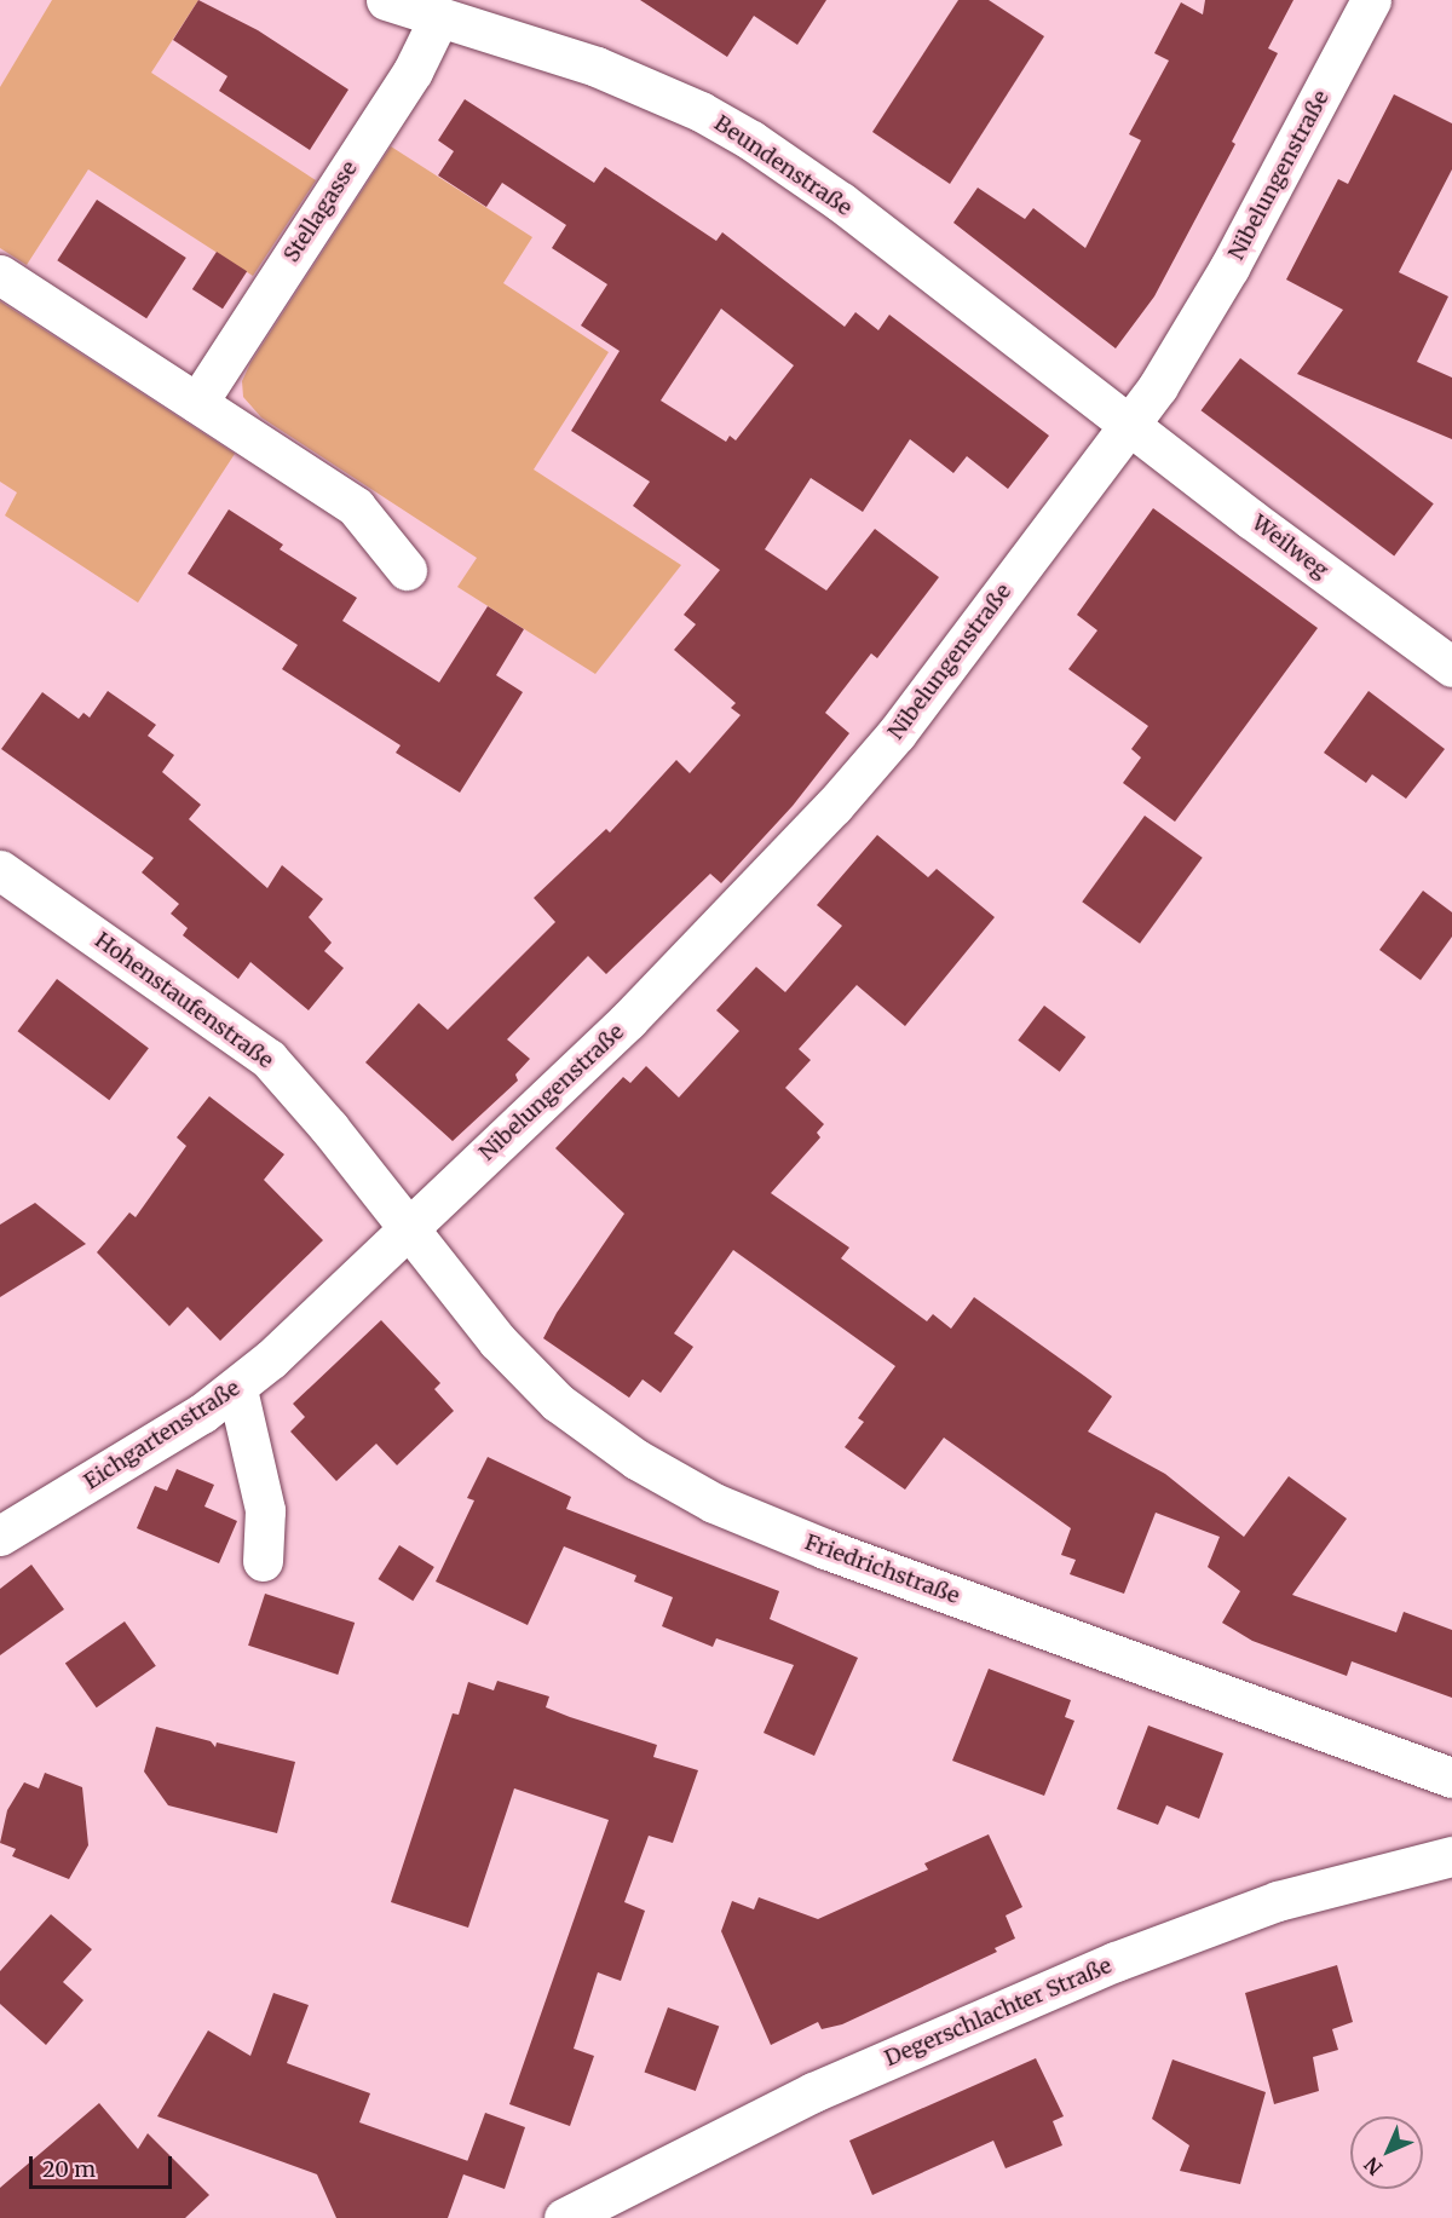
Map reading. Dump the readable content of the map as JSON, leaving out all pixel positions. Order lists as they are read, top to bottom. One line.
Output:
{"streets":{"street":["Beundenstraße","Nibelungenstraße","Stellagasse","Weilweg","Hohenstaufenstraße","Eichgartenstraße","Friedrichstraße","Degerschlachter Straße"]},"crossings":[["Beundenstraße","Nibelungenstraße"],["Beundenstraße","Stellagasse"],["Beundenstraße","Weilweg"],["Nibelungenstraße","Weilweg"],["Nibelungenstraße","Hohenstaufenstraße"],["Nibelungenstraße","Eichgartenstraße"],["Nibelungenstraße","Friedrichstraße"],["Hohenstaufenstraße","Eichgartenstraße"],["Hohenstaufenstraße","Friedrichstraße"],["Eichgartenstraße","Friedrichstraße"]],"scale_bar":"20 m","north":"bottom left"}
